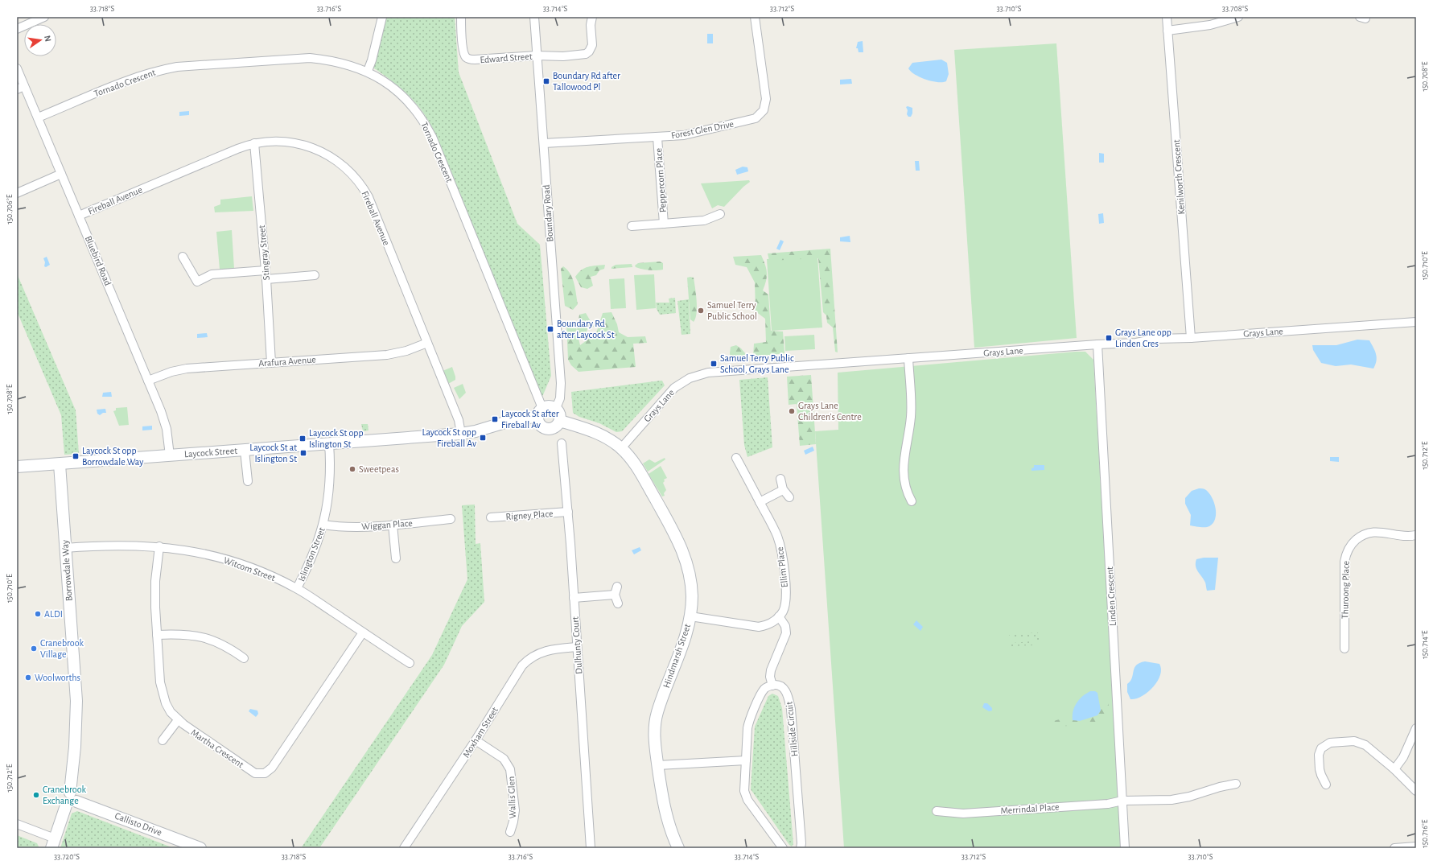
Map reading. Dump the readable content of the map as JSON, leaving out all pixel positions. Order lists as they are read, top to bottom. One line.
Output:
{"streets":{"street":["Edward Street","Tornado Crescent","Forest Glen Drive","Kenilworth Crescent","Peppercorn Place","Fireball Avenue","Boundary Road","Stingray Street","Bluebird Road","Grays Lane","Arafura Avenue","Laycock Street","Rigney Place","Wiggan Place","Islington Street","Ellim Place","Witcom Street","Borrowdale Way","Thuroong Place","Linden Crescent","Dulhunty Court","Hindmarsh Street","Hillside Circuit","Moxham Street","Martha Crescent","Wallis Glen","Merrindal Place","Callisto Drive"]},"crossings":[["Edward Street","Boundary Road"],["Tornado Crescent","Boundary Road"],["Tornado Crescent","Bluebird Road"],["Tornado Crescent","Laycock Street"],["Tornado Crescent","Hindmarsh Street"],["Forest Glen Drive","Peppercorn Place"],["Forest Glen Drive","Boundary Road"],["Kenilworth Crescent","Grays Lane"],["Fireball Avenue","Stingray Street"],["Fireball Avenue","Bluebird Road"],["Fireball Avenue","Arafura Avenue"],["Fireball Avenue","Laycock Street"],["Boundary Road","Laycock Street"],["Boundary Road","Hindmarsh Street"],["Stingray Street","Arafura Avenue"],["Bluebird Road","Arafura Avenue"],["Bluebird Road","Laycock Street"],["Grays Lane","Linden Crescent"],["Grays Lane","Hindmarsh Street"],["Laycock Street","Islington Street"],["Laycock Street","Borrowdale Way"],["Laycock Street","Hindmarsh Street"],["Rigney Place","Dulhunty Court"],["Wiggan Place","Islington Street"],["Islington Street","Witcom Street"],["Witcom Street","Borrowdale Way"],["Witcom Street","Martha Crescent"],["Borrowdale Way","Callisto Drive"],["Linden Crescent","Merrindal Place"],["Dulhunty Court","Moxham Street"],["Moxham Street","Wallis Glen"]],"places":{"transit":["Boundary Rd after Tallowood Pl","Boundary Rd after Laycock St","Grays Lane opp Linden Cres","Samuel Terry Public School, Grays Lane","Laycock St after Fireball Av","Laycock St opp Fireball Av","Laycock St opp Islington St","Laycock St at Islington St","Laycock St opp Borrowdale Way"],"other":["Samuel Terry Public School","Grays Lane Children's Centre","Sweetpeas","ALDI","Cranebrook Village","Woolworths","Cranebrook Exchange"]},"north":"right","coordinates":["33.718°S","33.716°S","33.714°S","33.712°S","33.710°S","33.708°S","150.708°E","150.706°E","150.710°E","150.712°E","150.714°E","150.716°E","33.720°S"]}
